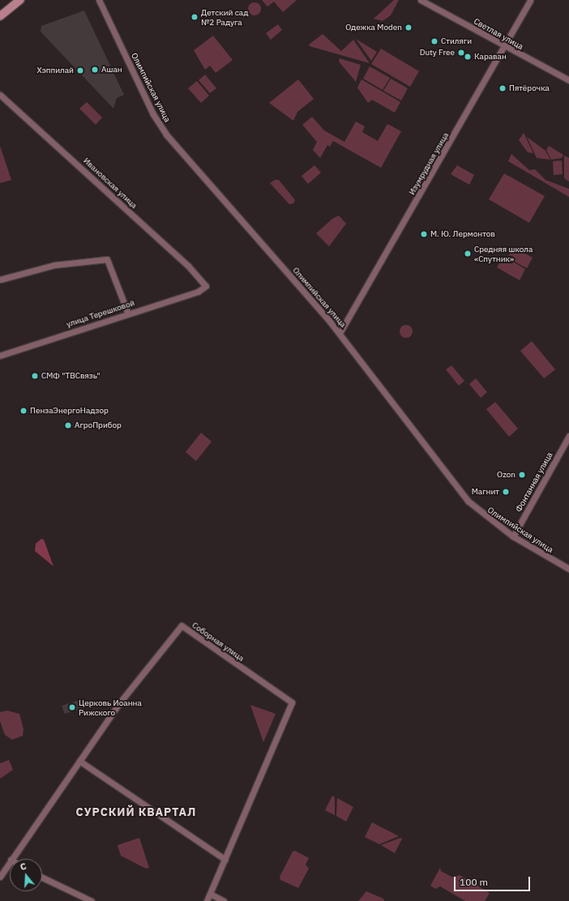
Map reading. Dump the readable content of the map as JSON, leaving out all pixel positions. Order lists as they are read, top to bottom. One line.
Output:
{"streets":{"street":["Светлая улица","Олимпийская улица","Изумрудная улица","Ивановская улица","улица Терешковой","Фонтанная улица","Соборная улица"]},"crossings":[["Светлая улица","Изумрудная улица"],["Олимпийская улица","Изумрудная улица"],["Олимпийская улица","Фонтанная улица"],["Ивановская улица","улица Терешковой"]],"districts":["СУРСКИЙ КВАРТАЛ"],"places":["Детский сад №2 Радуга","Одежка Moden","Стиляги","Duty Free","Караван","Ашан","Хэппилай","Пятёрочка","М. Ю. Лермонтов","Средняя школа «Спутник»","СМФ \"ТВСвязь\"","ПензаЭнергоНадзор","АгроПрибор","Ozon","Магнит","Церковь Иоанна Рижского"],"scale_bar":"100 m","north":"top"}
